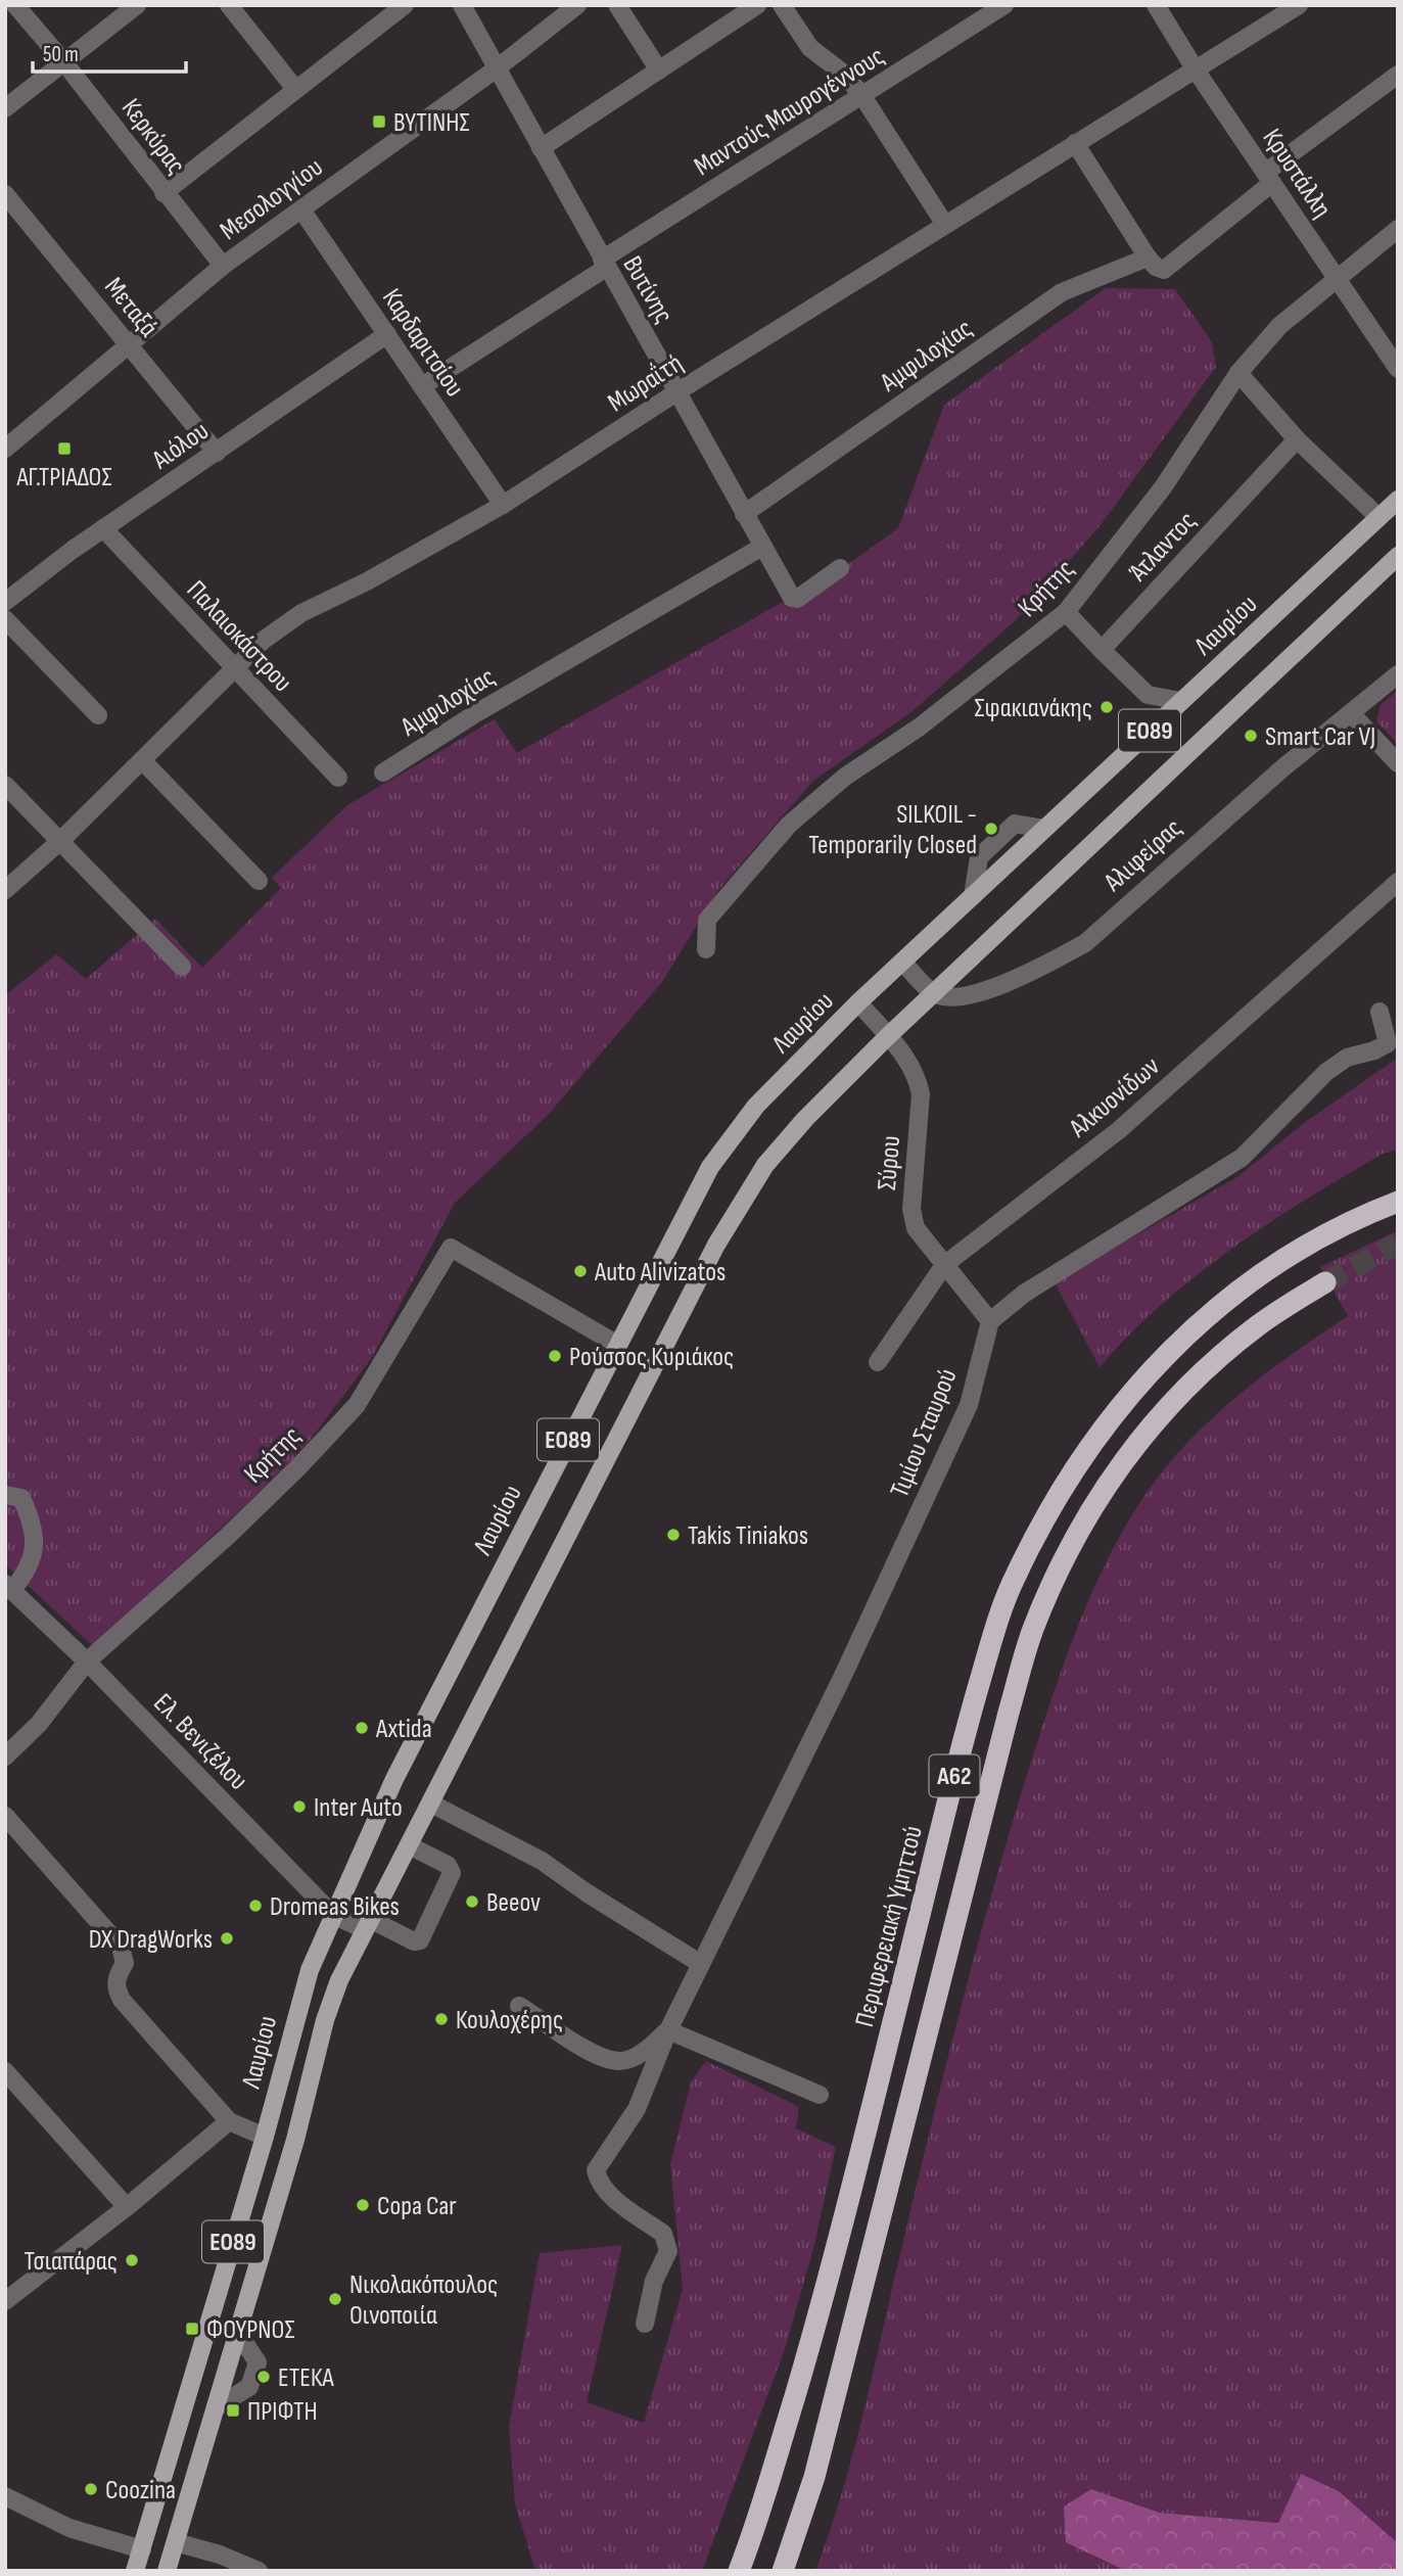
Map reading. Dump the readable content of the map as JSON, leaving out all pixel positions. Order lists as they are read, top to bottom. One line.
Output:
{"streets":{"highway":["Α62","Περιφερειακή Υμηττού"],"main road":["Λαυρίου","ΕΟ89"],"street":["Μαντούς Μαυρογέννους","Κερκύρας","Κρυστάλλη","Μεσολογγίου","Βυτίνης","Μεταξά","Καρδαριτσίου","Αμφιλοχίας","Μωραΐτή","Αιόλου","Άτλαντος","Κρήτης","Παλαιοκάστρου","Αλιφείρας","Αλκυονίδων","Σύρου","Τιμίου Σταυρού","Ελ. Βενιζέλου"]},"crossings":[["Μαντούς Μαυρογέννους","Βυτίνης"],["Μαντούς Μαυρογέννους","Καρδαριτσίου"],["Κερκύρας","Μεσολογγίου"],["Κρυστάλλη","Μωραΐτή"],["Κρυστάλλη","Κρήτης"],["Μεσολογγίου","Βυτίνης"],["Μεσολογγίου","Μεταξά"],["Μεσολογγίου","Καρδαριτσίου"],["Βυτίνης","Αμφιλοχίας"],["Βυτίνης","Μωραΐτή"],["Μεταξά","Αιόλου"],["Καρδαριτσίου","Μωραΐτή"],["Καρδαριτσίου","Αιόλου"],["Μωραΐτή","Παλαιοκάστρου"],["Αιόλου","Παλαιοκάστρου"],["Κρήτης","Λαυρίου"],["Κρήτης","Ελ. Βενιζέλου"],["Λαυρίου","Σύρου"],["Λαυρίου","Ελ. Βενιζέλου"],["ΕΟ89","Αλιφείρας"],["ΕΟ89","Σύρου"],["ΕΟ89","Ελ. Βενιζέλου"],["Αλκυονίδων","Σύρου"],["Σύρου","Τιμίου Σταυρού"]],"places":{"transit":["ΒΥΤΙΝΗΣ","ΑΓ.ΤΡΙΑΔΟΣ","ΦΟΥΡΝΟΣ","ΠΡΙΦΤΗ"],"other":["Σφακιανάκης","Smart Car VJ","SILKOIL - Temporarily Closed","Auto Alivizatos","Ρούσσος Κυριάκος","Takis Tiniakos","Axtida","Inter Auto","Beeov","Dromeas Bikes","DX DragWorks","Κουλοχέρης","Copa Car","Τσιαπάρας","Νικολακόπουλος Οινοποιία","ΕΤΕΚΑ","Coozina"]},"scale_bar":"50 m"}
